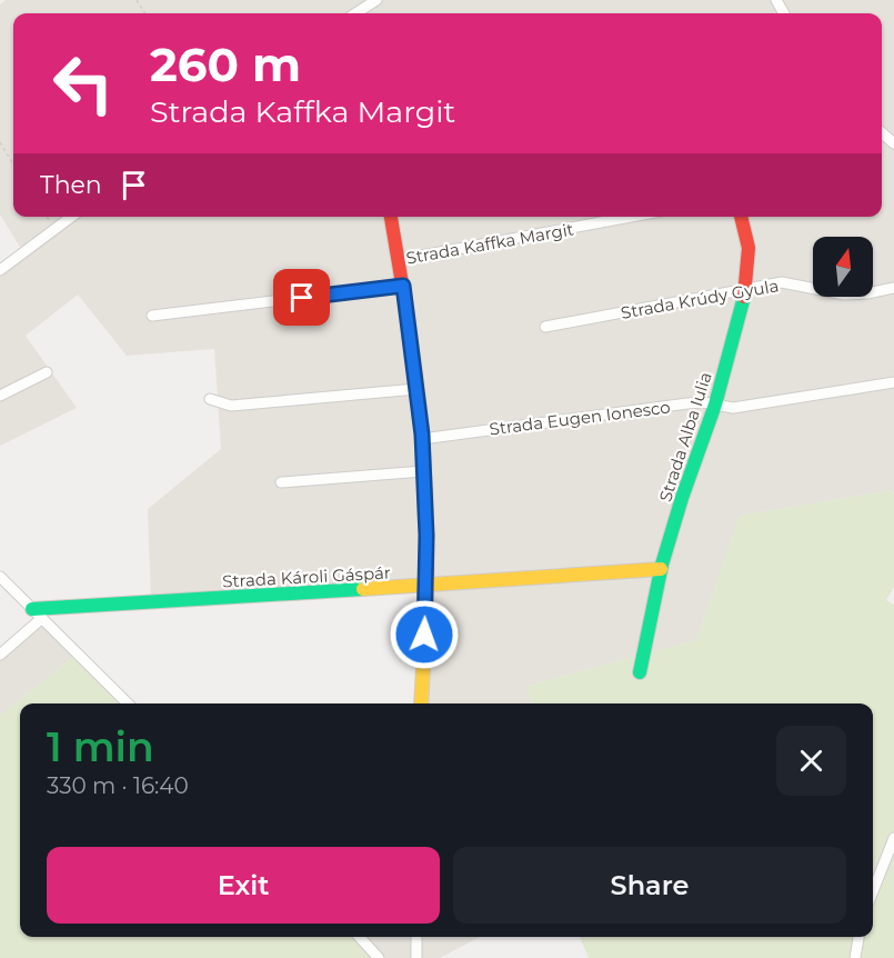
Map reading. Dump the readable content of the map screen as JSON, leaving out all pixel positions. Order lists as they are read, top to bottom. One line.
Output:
{"streets":{"street":["Strada Kaffka Margit","Strada Krúdy Gyula","Strada Eugen Ionesco","Strada Alba Iulia","Strada Károli Gáspár"]},"crossings":[["Strada Krúdy Gyula","Strada Alba Iulia"],["Strada Eugen Ionesco","Strada Alba Iulia"],["Strada Alba Iulia","Strada Károli Gáspár"]],"north":"top","page":{"turn":["260 m","Strada Kaffka Margit"],"then":"Then","heading":["1 min","330 m · 16:40"],"buttons":["Exit","Share"]}}
